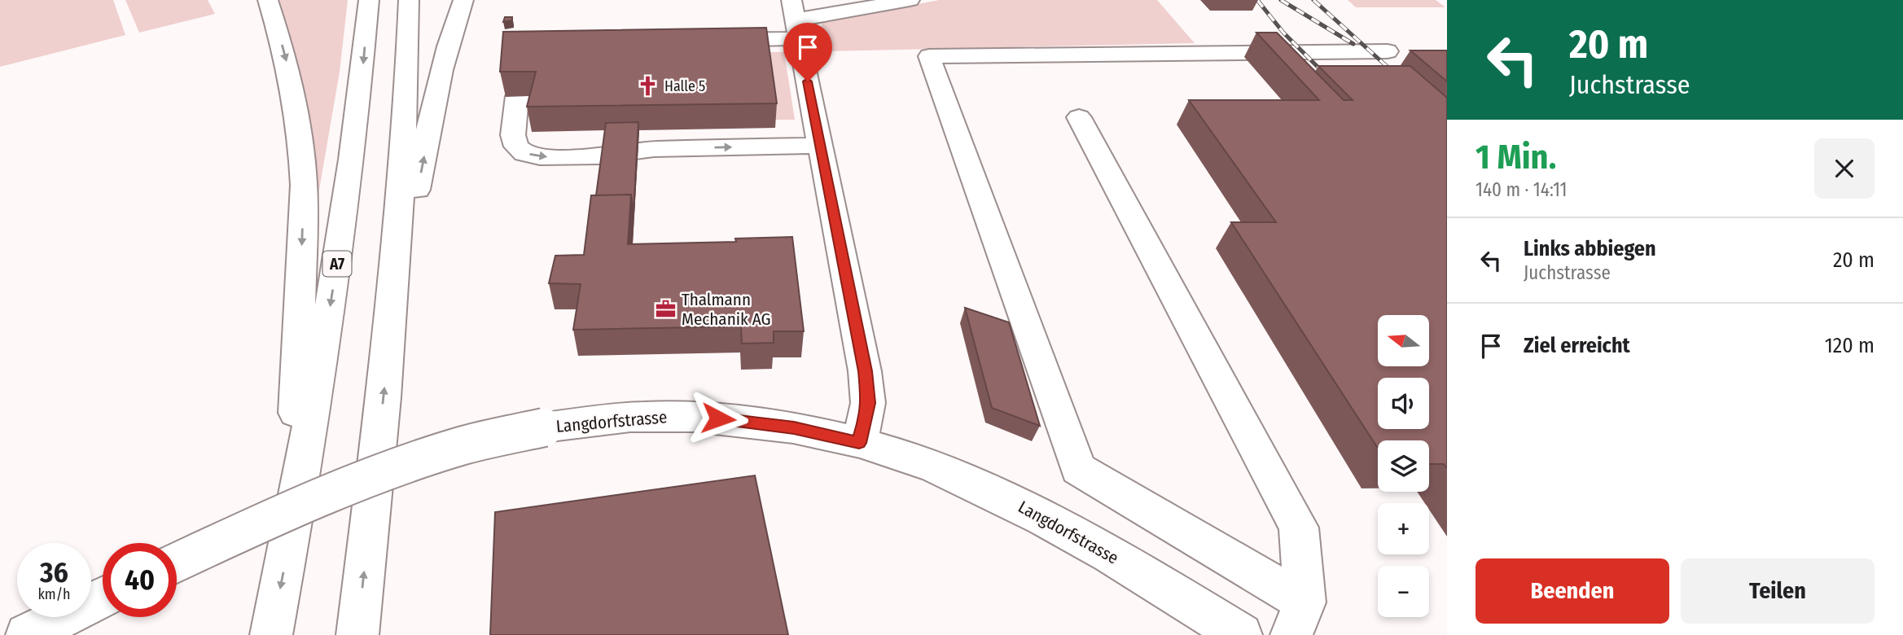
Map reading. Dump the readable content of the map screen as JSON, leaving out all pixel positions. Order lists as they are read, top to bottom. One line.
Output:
{"streets":{"main road":["A7","Langdorfstrasse"]},"places":{"church":["Halle 5"],"office":["Thalmann Mechanik AG"]},"north":"left","page":{"turn":["20 m","Juchstrasse"],"heading":["1 Min.","140 m · 14:11"],"list":[{"name":"Links abbiegen","note":"Juchstrasse","value":"20 m"},{"name":"Ziel erreicht","value":"120 m"}],"map_buttons":["+","−"],"speed":"36 km/h","limit":"40","buttons":["Beenden","Teilen"]}}
